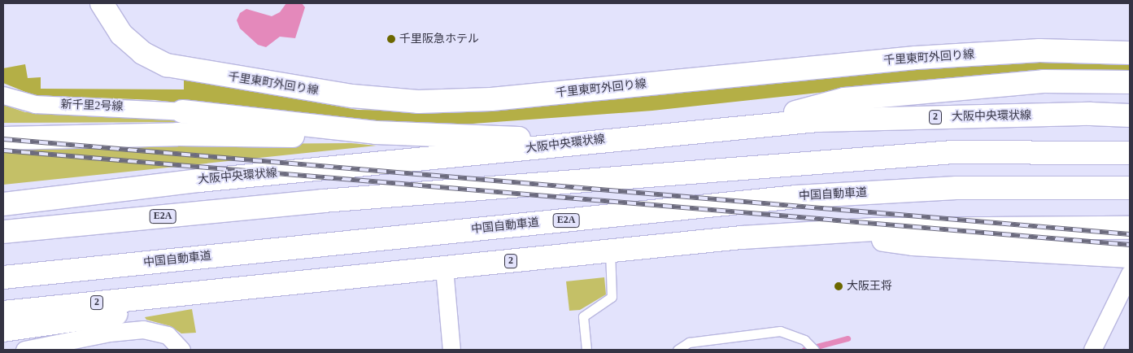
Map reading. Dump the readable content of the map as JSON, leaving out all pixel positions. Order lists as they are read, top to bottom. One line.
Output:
{"streets":{"main road":["千里東町外回り線","大阪中央環状線","2","中国自動車道","E2A"],"street":["新千里2号線"]},"places":["千里阪急ホテル","大阪王将"]}
